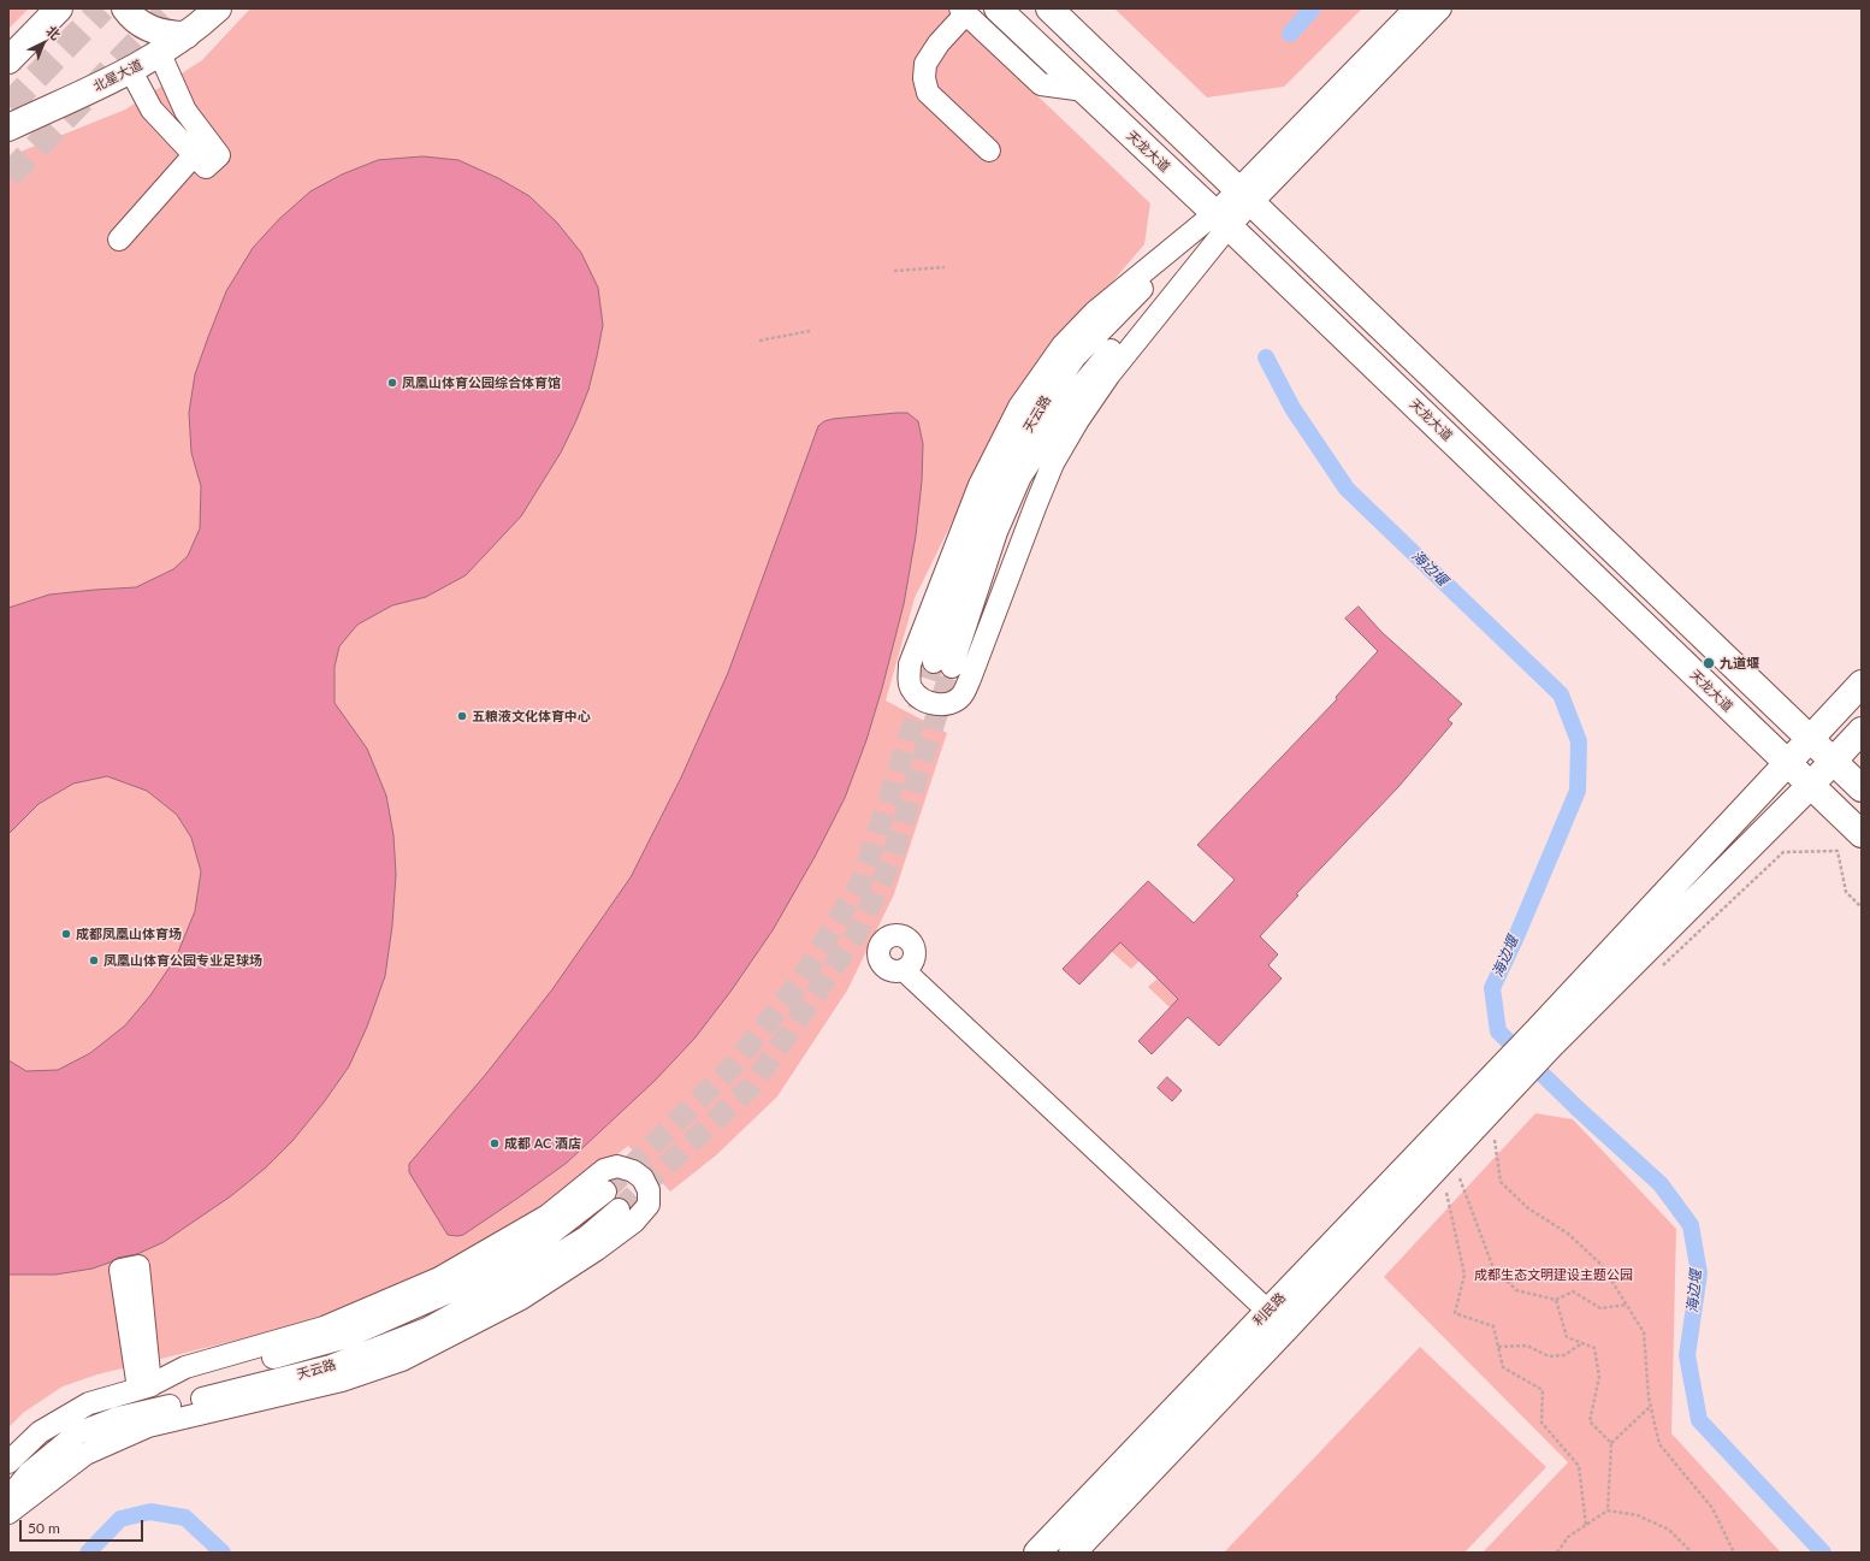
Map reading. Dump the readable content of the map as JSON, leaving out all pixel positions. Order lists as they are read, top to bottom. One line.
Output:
{"streets":{"main road":["北星大道","天龙大道","利民路"],"street":["天云路"]},"crossings":[["天龙大道","天云路"]],"water":["海边堰"],"parks":["成都生态文明建设主题公园"],"places":["凤凰山体育公园综合体育馆","九道堰","五粮液文化体育中心","成都凤凰山体育场","凤凰山体育公园专业足球场","成都 AC 酒店"],"scale_bar":"50 m","north":"top right"}
